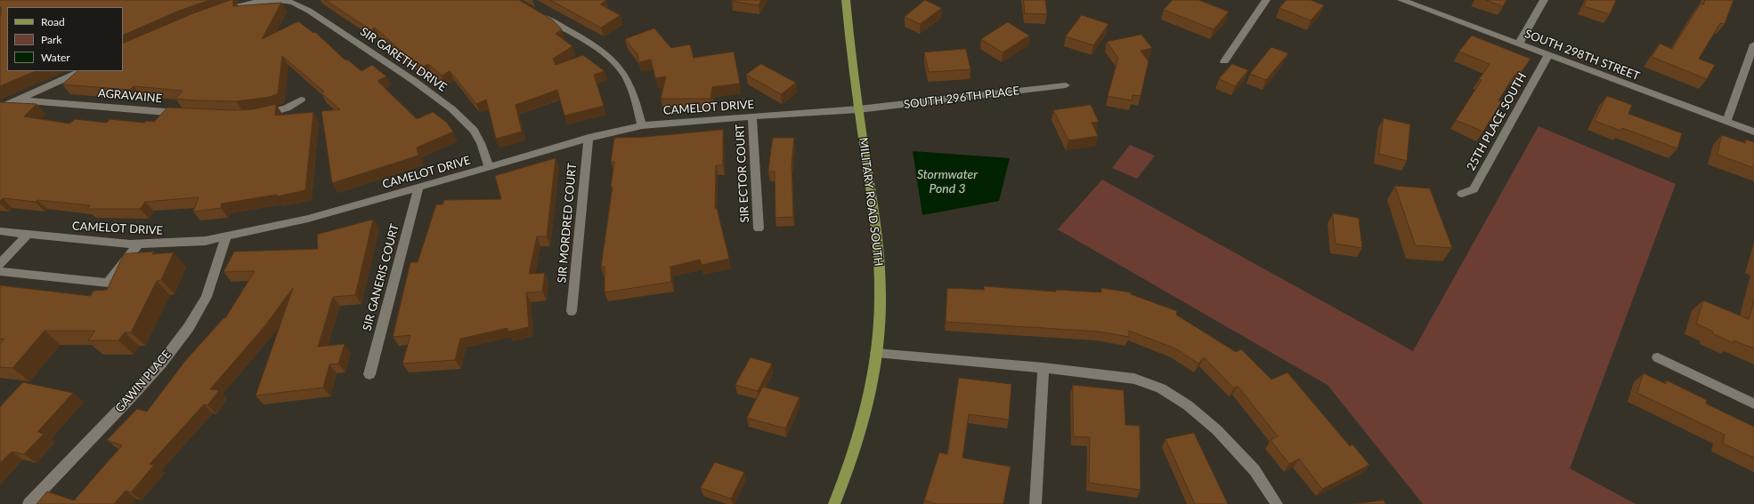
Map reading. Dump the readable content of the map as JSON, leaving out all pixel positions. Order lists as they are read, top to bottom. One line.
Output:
{"streets":{"main road":["MILITARY ROAD SOUTH"],"street":["SOUTH 298TH STREET","SIR GARETH DRIVE","AGRAVAINE","SOUTH 296TH PLACE","CAMELOT DRIVE","25TH PLACE SOUTH","SIR ECTOR COURT","SIR MORDRED COURT","SIR GANERIS COURT","GAWIN PLACE"]},"crossings":[["SOUTH 298TH STREET","25TH PLACE SOUTH"],["SIR GARETH DRIVE","CAMELOT DRIVE"],["SOUTH 296TH PLACE","CAMELOT DRIVE"],["SOUTH 296TH PLACE","MILITARY ROAD SOUTH"],["CAMELOT DRIVE","SIR ECTOR COURT"],["CAMELOT DRIVE","MILITARY ROAD SOUTH"],["CAMELOT DRIVE","SIR MORDRED COURT"],["CAMELOT DRIVE","SIR GANERIS COURT"],["CAMELOT DRIVE","GAWIN PLACE"]],"water":["Stormwater Pond 3"],"legend":["Road","Park","Water"]}
